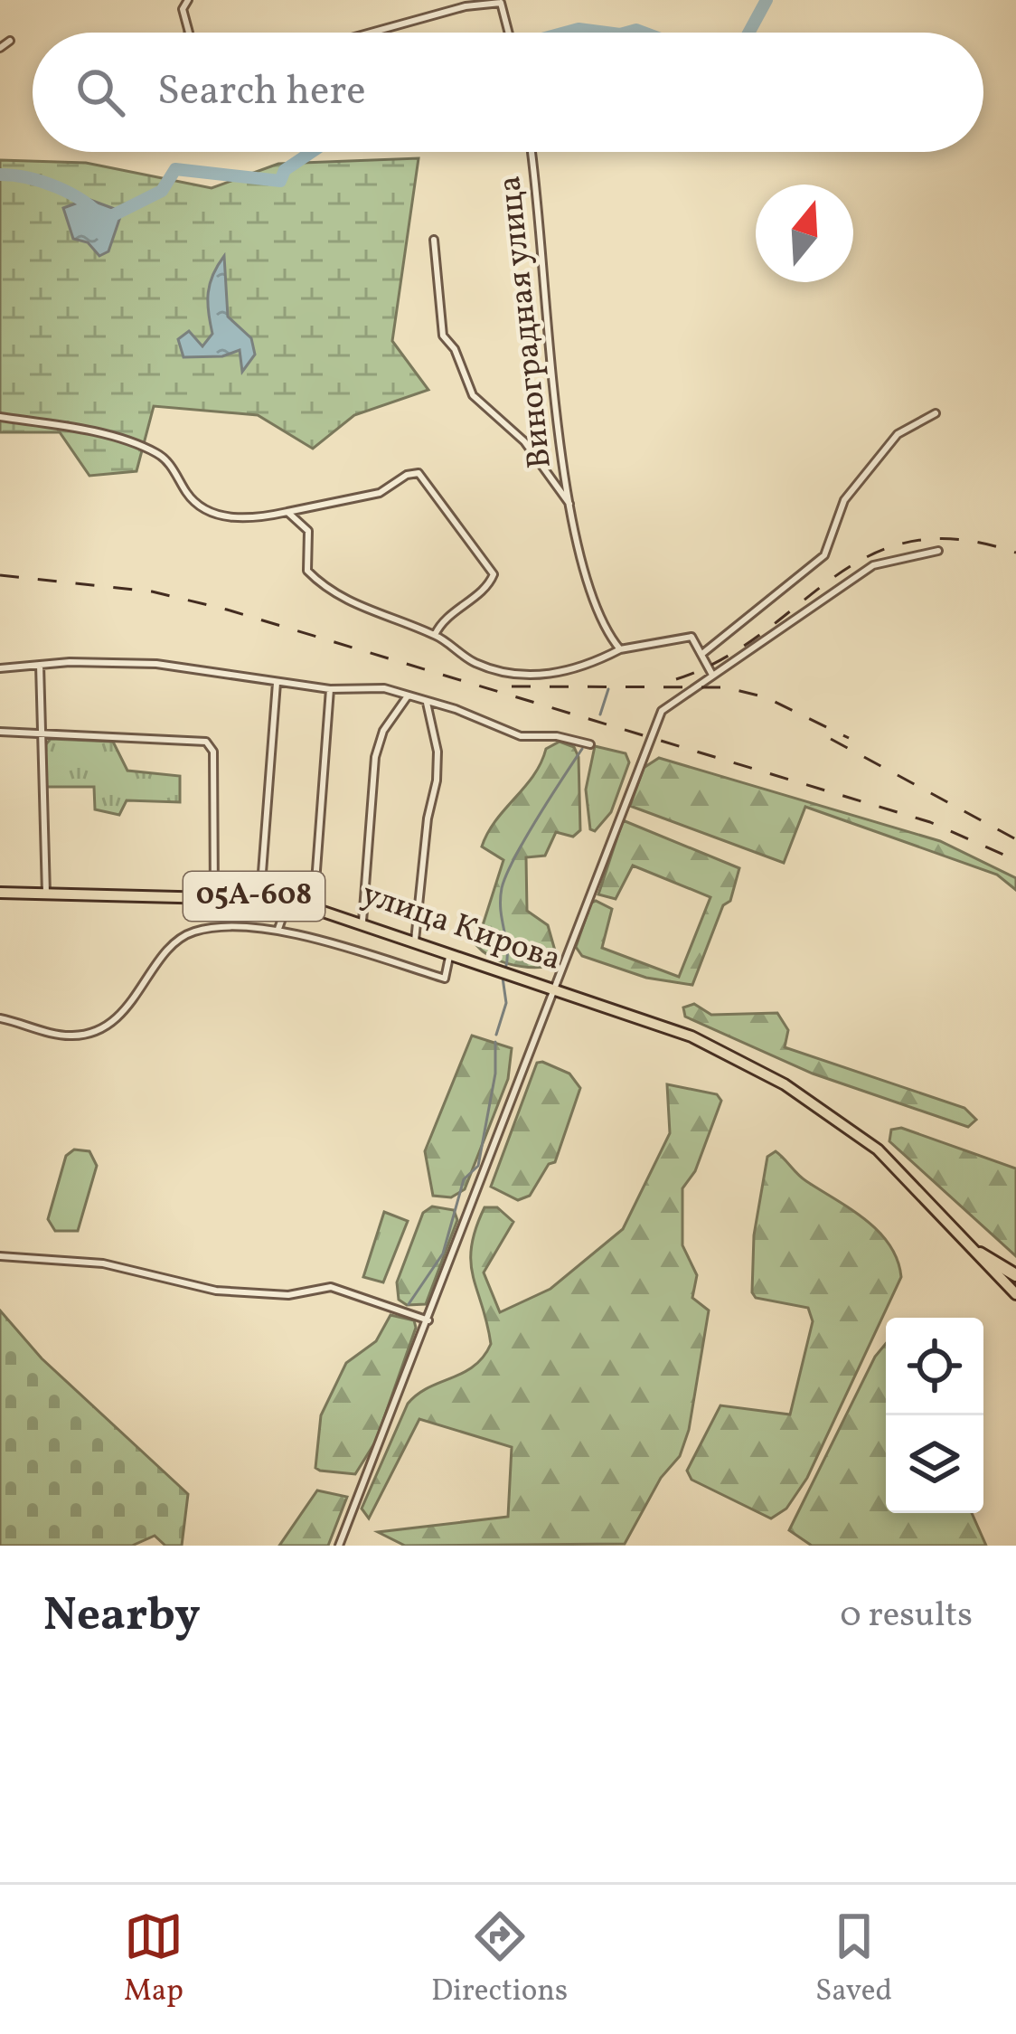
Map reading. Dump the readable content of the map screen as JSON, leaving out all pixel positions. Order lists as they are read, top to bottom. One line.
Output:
{"streets":{"main road":["05А-608","улица Кирова"],"street":["Виноградная улица"]},"crossings":[["05А-608","улица Кирова"]],"north":"top","page":{"search":"Search here","heading":["Nearby","0 results"],"nav":["Map","Directions","Saved"]}}
